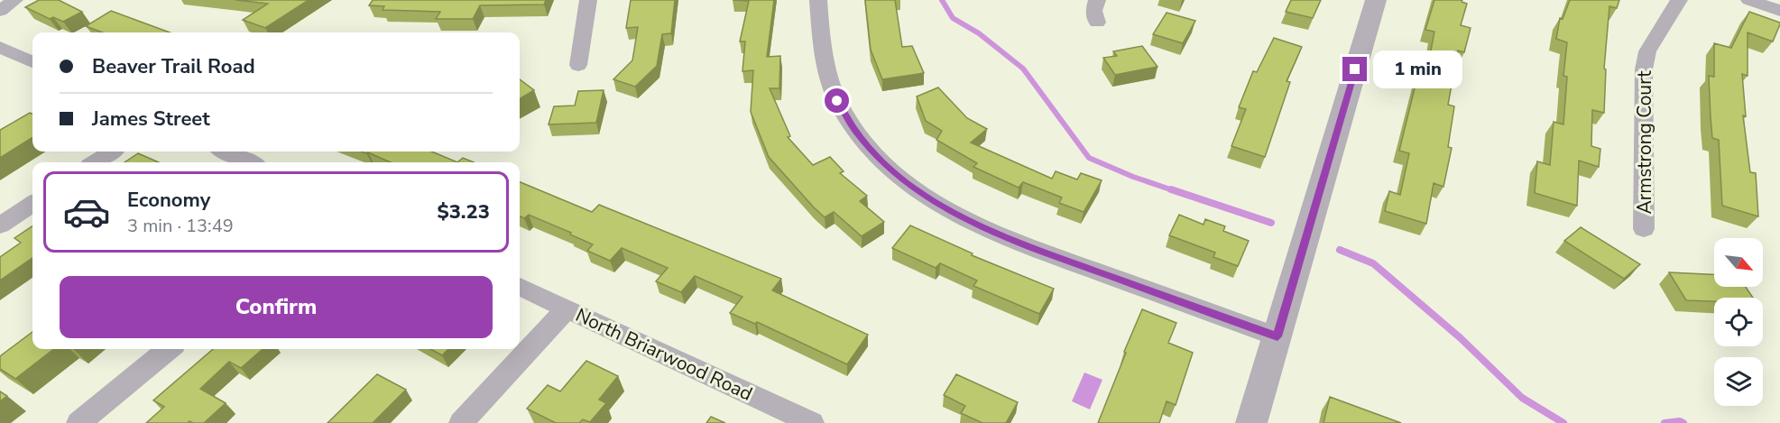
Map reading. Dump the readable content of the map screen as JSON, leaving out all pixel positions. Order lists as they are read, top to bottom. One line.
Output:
{"streets":{"street":["Armstrong Court","North Briarwood Road"]},"north":"bottom right","page":{"banner":["Beaver Trail Road","James Street"],"bubble":"1 min","list":[{"name":"Economy","note":"3 min · 13:49","value":"$3.23"}],"buttons":"Confirm"}}
